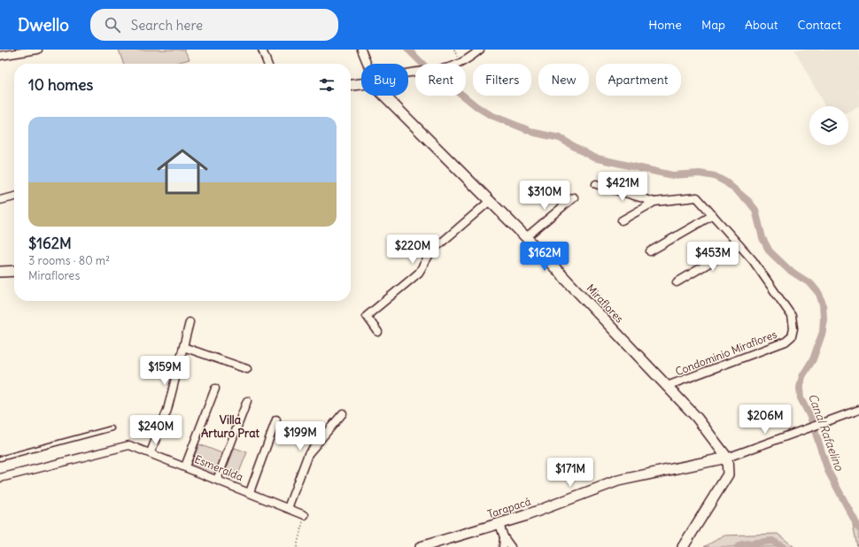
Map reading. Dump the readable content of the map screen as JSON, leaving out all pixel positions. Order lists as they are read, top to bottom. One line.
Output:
{"streets":{"street":["Miraflores","Condominio Miraflores","Esmeralda","Tarapacá"]},"crossings":[["Miraflores","Condominio Miraflores"],["Miraflores","Tarapacá"]],"districts":["Villa Arturo Prat"],"water":["Canal Rafaelino"],"page":{"header":"Dwello","search":"Search here","nav":["Home","Map","About","Contact"],"chip":["Buy","Rent","Filters","New","Apartment"],"heading":"10 homes","list":[{"name":"$162M","note":"3 rooms · 80 m² · Miraflores"}],"price":["$421M","$310M","$220M","$162M","$453M","$159M","$206M","$240M","$199M","$171M"]}}
